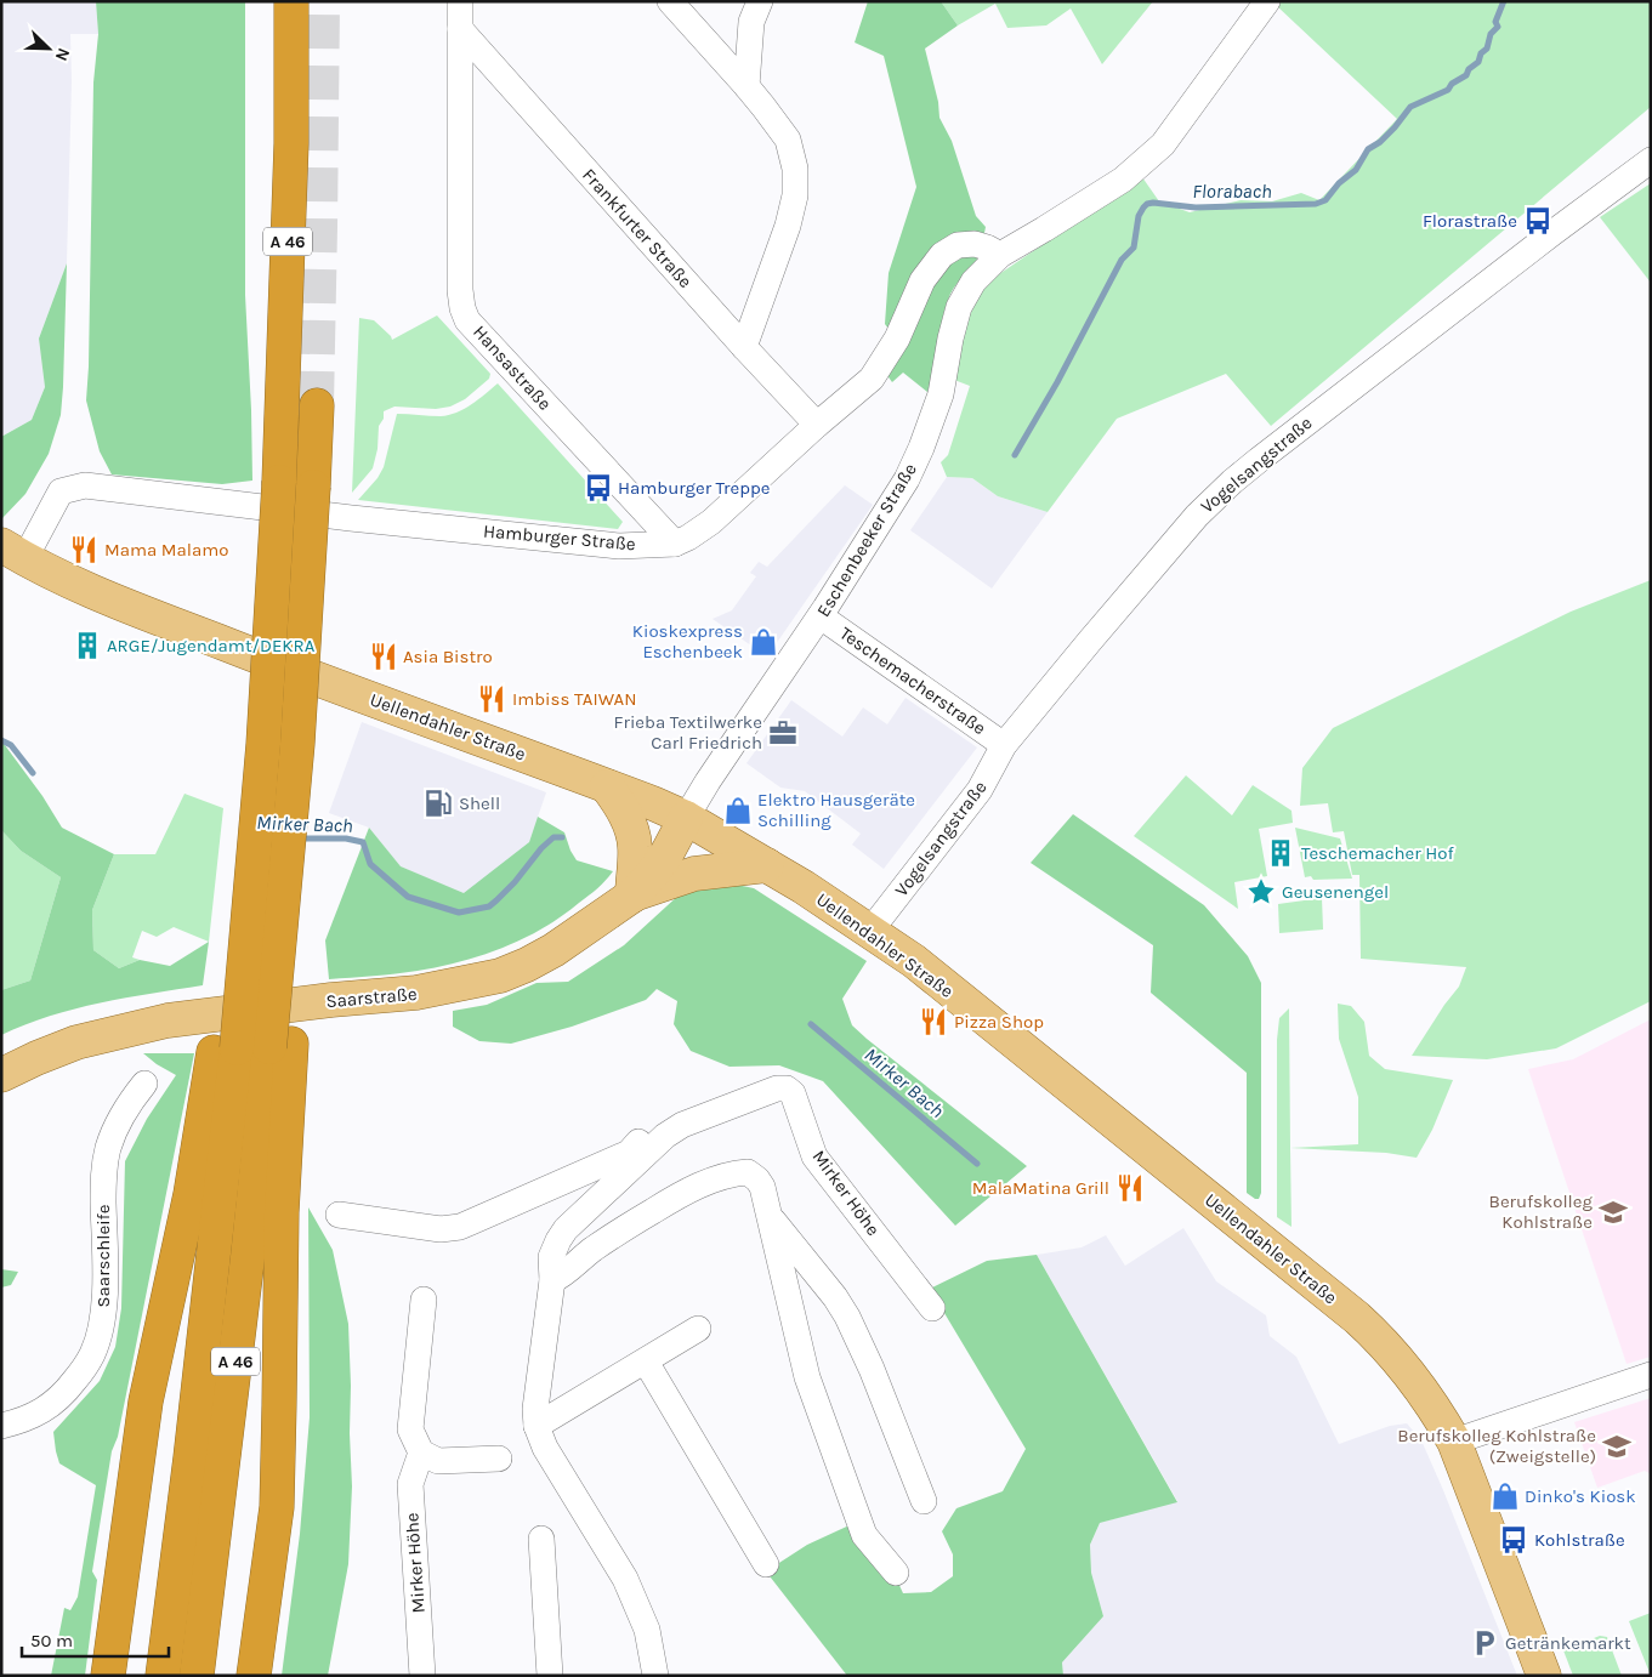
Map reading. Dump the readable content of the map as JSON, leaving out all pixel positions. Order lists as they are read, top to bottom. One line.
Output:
{"streets":{"highway":["A 46"],"main road":["Uellendahler Straße","Saarstraße"],"street":["Frankfurter Straße","Hansastraße","Vogelsangstraße","Hamburger Straße","Eschenbeeker Straße","Teschemacherstraße","Mirker Höhe","Saarschleife"]},"crossings":[["Frankfurter Straße","Hansastraße"],["Frankfurter Straße","Hamburger Straße"],["Hansastraße","Hamburger Straße"],["Vogelsangstraße","Teschemacherstraße"],["Vogelsangstraße","Uellendahler Straße"],["Hamburger Straße","Eschenbeeker Straße"],["Hamburger Straße","Uellendahler Straße"],["Eschenbeeker Straße","Teschemacherstraße"],["Eschenbeeker Straße","Uellendahler Straße"],["Eschenbeeker Straße","Saarstraße"],["Uellendahler Straße","Saarstraße"]],"water":["Florabach","Mirker Bach"],"places":{"bus stop":["Florastraße","Hamburger Treppe","Kohlstraße"],"restaurant":["Mama Malamo","Asia Bistro","Imbiss TAIWAN","Pizza Shop","MalaMatina Grill"],"shop":["Kioskexpress Eschenbeek","Elektro Hausgeräte Schilling","Dinko's Kiosk"],"building":["ARGE/Jugendamt/DEKRA","Teschemacher Hof"],"office":["Frieba Textilwerke Carl Friedrich"],"fuel station":["Shell"],"place":["Geusenengel"],"school or university":["Berufskolleg Kohlstraße","Berufskolleg Kohlstraße (Zweigstelle)"],"parking":["Getränkemarkt"]},"scale_bar":"50 m","north":"bottom right"}
